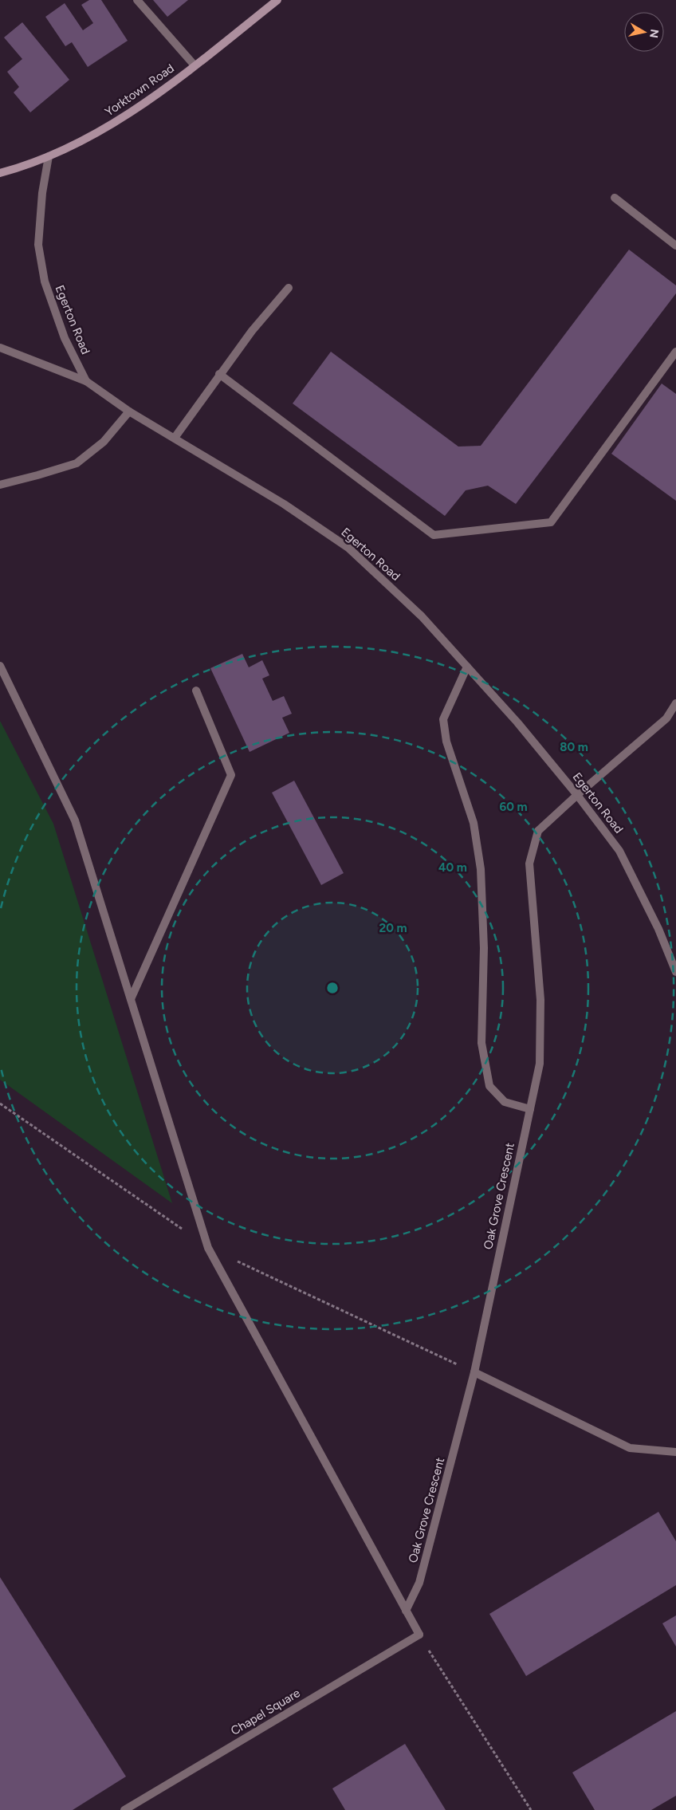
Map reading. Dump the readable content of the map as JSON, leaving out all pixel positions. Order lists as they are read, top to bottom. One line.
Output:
{"streets":{"street":["Yorktown Road","Egerton Road","Oak Grove Crescent","Chapel Square"]},"crossings":[["Yorktown Road","Egerton Road"],["Egerton Road","Oak Grove Crescent"]],"north":"right","rings":["80 m","60 m","40 m","20 m"]}
